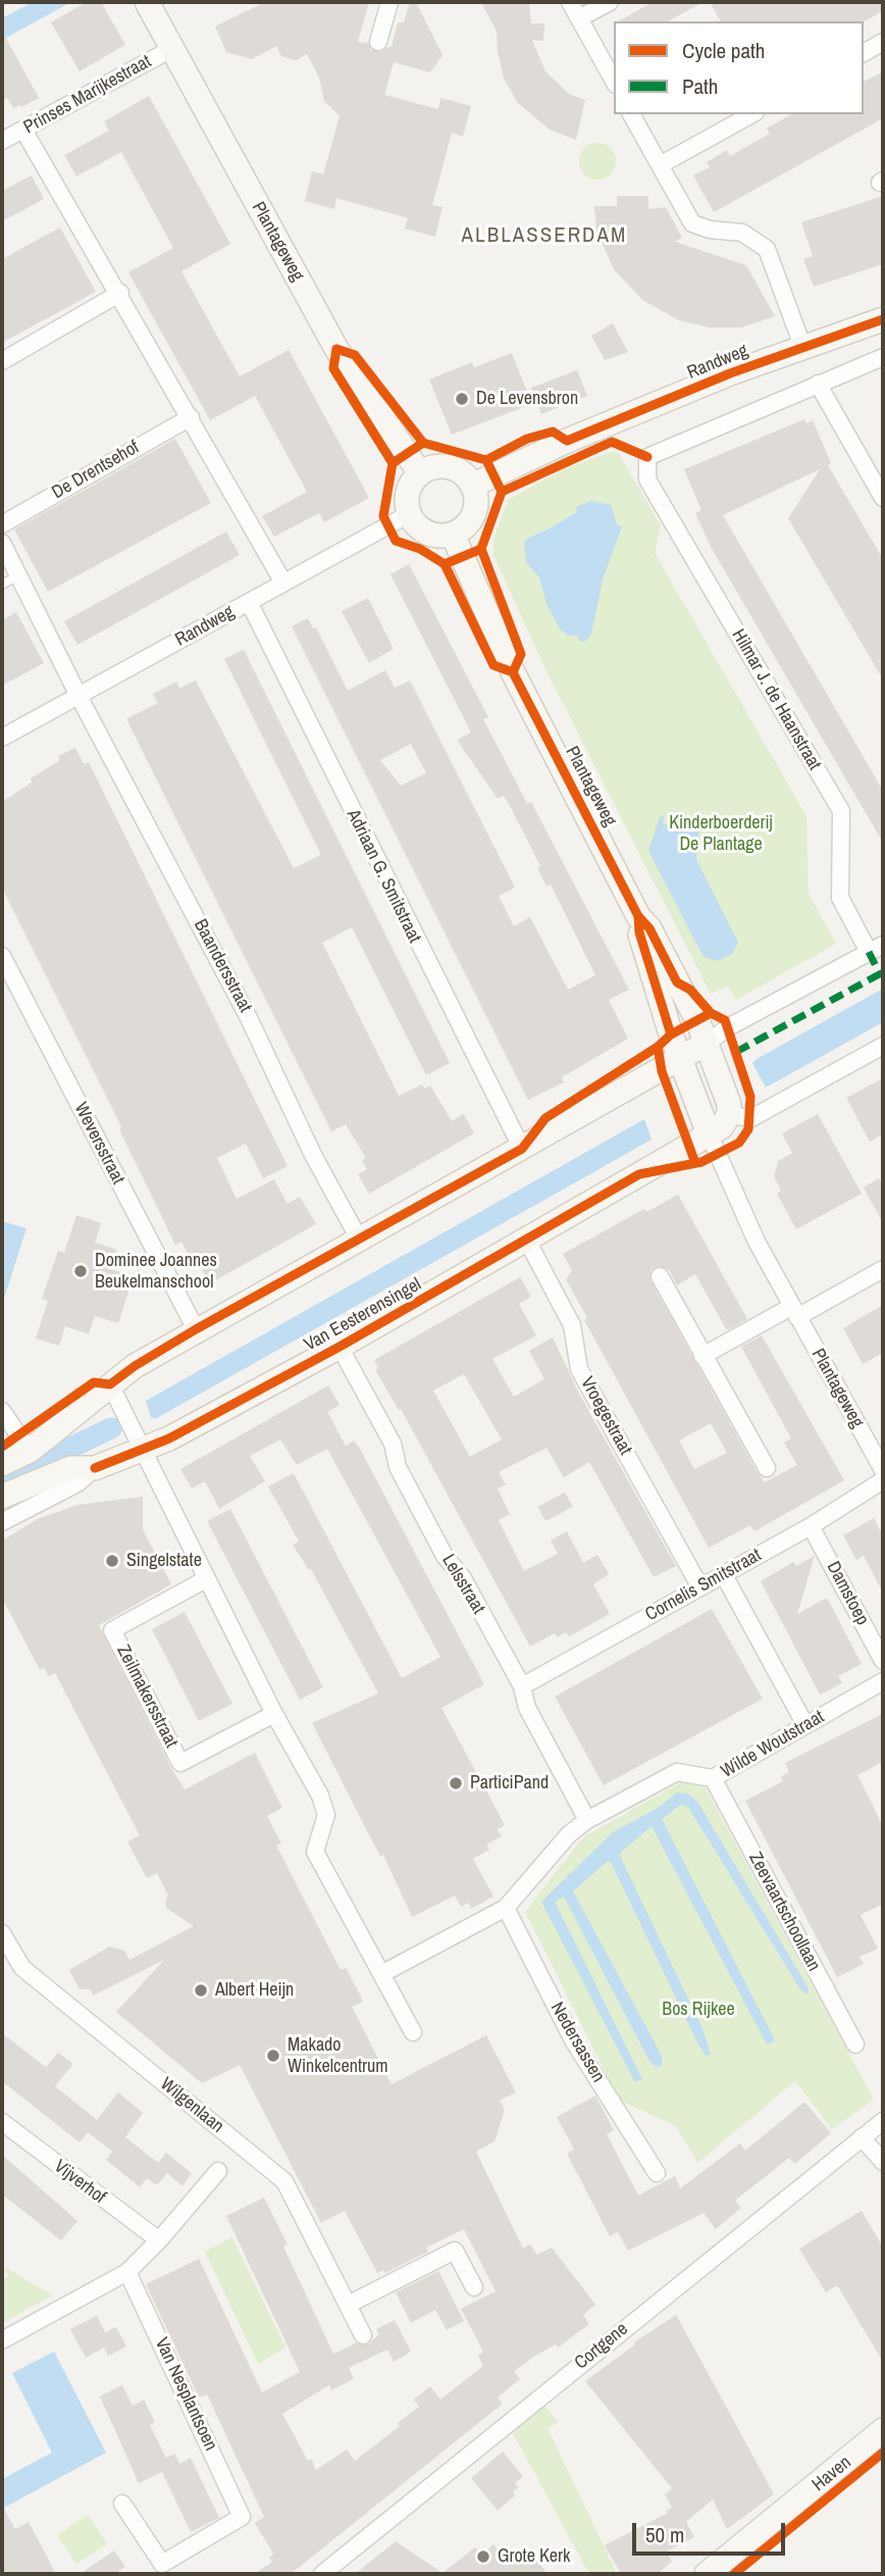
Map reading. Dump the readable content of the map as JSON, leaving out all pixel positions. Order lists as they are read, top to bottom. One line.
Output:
{"streets":{"street":["Prinses Marijkestraat","Plantageweg","Randweg","De Drentsehof","Hilmar J. de Haanstraat","Adriaan G. Smitstraat","Baandersstraat","Weversstraat","Van Eesterensingel","Vroegestraat","Lelsstraat","Cornelis Smitstraat","Damstoep","Zeilmakersstraat","Wilde Woutstraat","Zeevaartschoollaan","Nedersassen","Wilgenlaan","Vijverhof","Cortgene","Van Nesplantsoen","Haven"]},"crossings":[["Prinses Marijkestraat","Plantageweg"],["Plantageweg","Randweg"],["Plantageweg","Van Eesterensingel"],["Randweg","Adriaan G. Smitstraat"],["Randweg","Baandersstraat"],["Van Eesterensingel","Vroegestraat"],["Van Eesterensingel","Lelsstraat"],["Vroegestraat","Cornelis Smitstraat"],["Lelsstraat","Cornelis Smitstraat"],["Lelsstraat","Wilde Woutstraat"],["Cornelis Smitstraat","Damstoep"],["Wilde Woutstraat","Zeevaartschoollaan"],["Wilde Woutstraat","Nedersassen"]],"districts":["ALBLASSERDAM"],"parks":["Kinderboerderij De Plantage","Bos Rijkee"],"places":["De Levensbron","Dominee Joannes Beukelmanschool","Singelstate","ParticiPand","Albert Heijn","Makado Winkelcentrum","Grote Kerk"],"legend":["Cycle path","Path"],"scale_bar":"50 m"}
